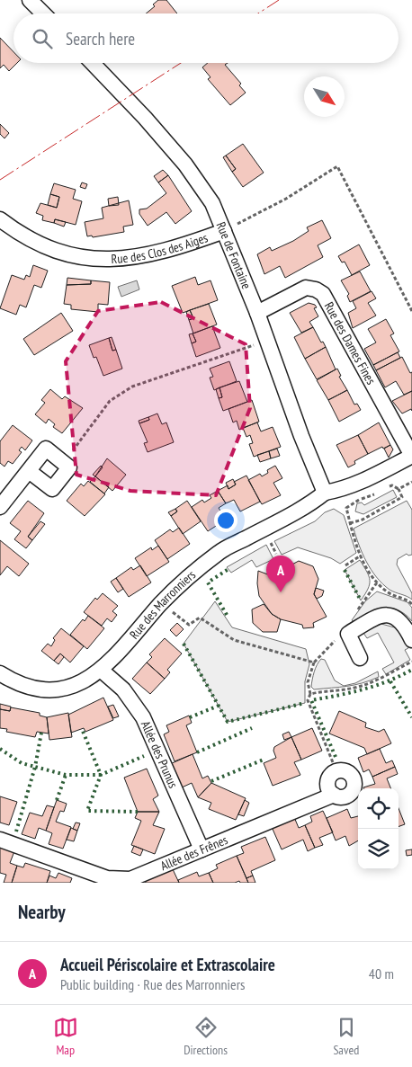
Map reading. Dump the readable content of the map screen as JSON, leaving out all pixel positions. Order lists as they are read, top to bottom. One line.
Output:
{"streets":{"street":["Rue des Clos des Aiges","Rue de Fontaine","Rue des Dames Fines","Rue des Marronniers","Allée des Prunus","Allée des Frênes"]},"crossings":[["Rue des Clos des Aiges","Rue de Fontaine"],["Rue de Fontaine","Rue des Dames Fines"],["Rue de Fontaine","Rue des Marronniers"],["Rue des Dames Fines","Rue des Marronniers"],["Rue des Marronniers","Allée des Prunus"],["Allée des Prunus","Allée des Frênes"]],"north":"bottom right","page":{"search":"Search here","pins":"A","heading":"Nearby","list":[{"mark":"A","name":"Accueil Périscolaire et Extrascolaire","note":"Public building · Rue des Marronniers","value":"40 m"}],"nav":["Map","Directions","Saved"]}}
